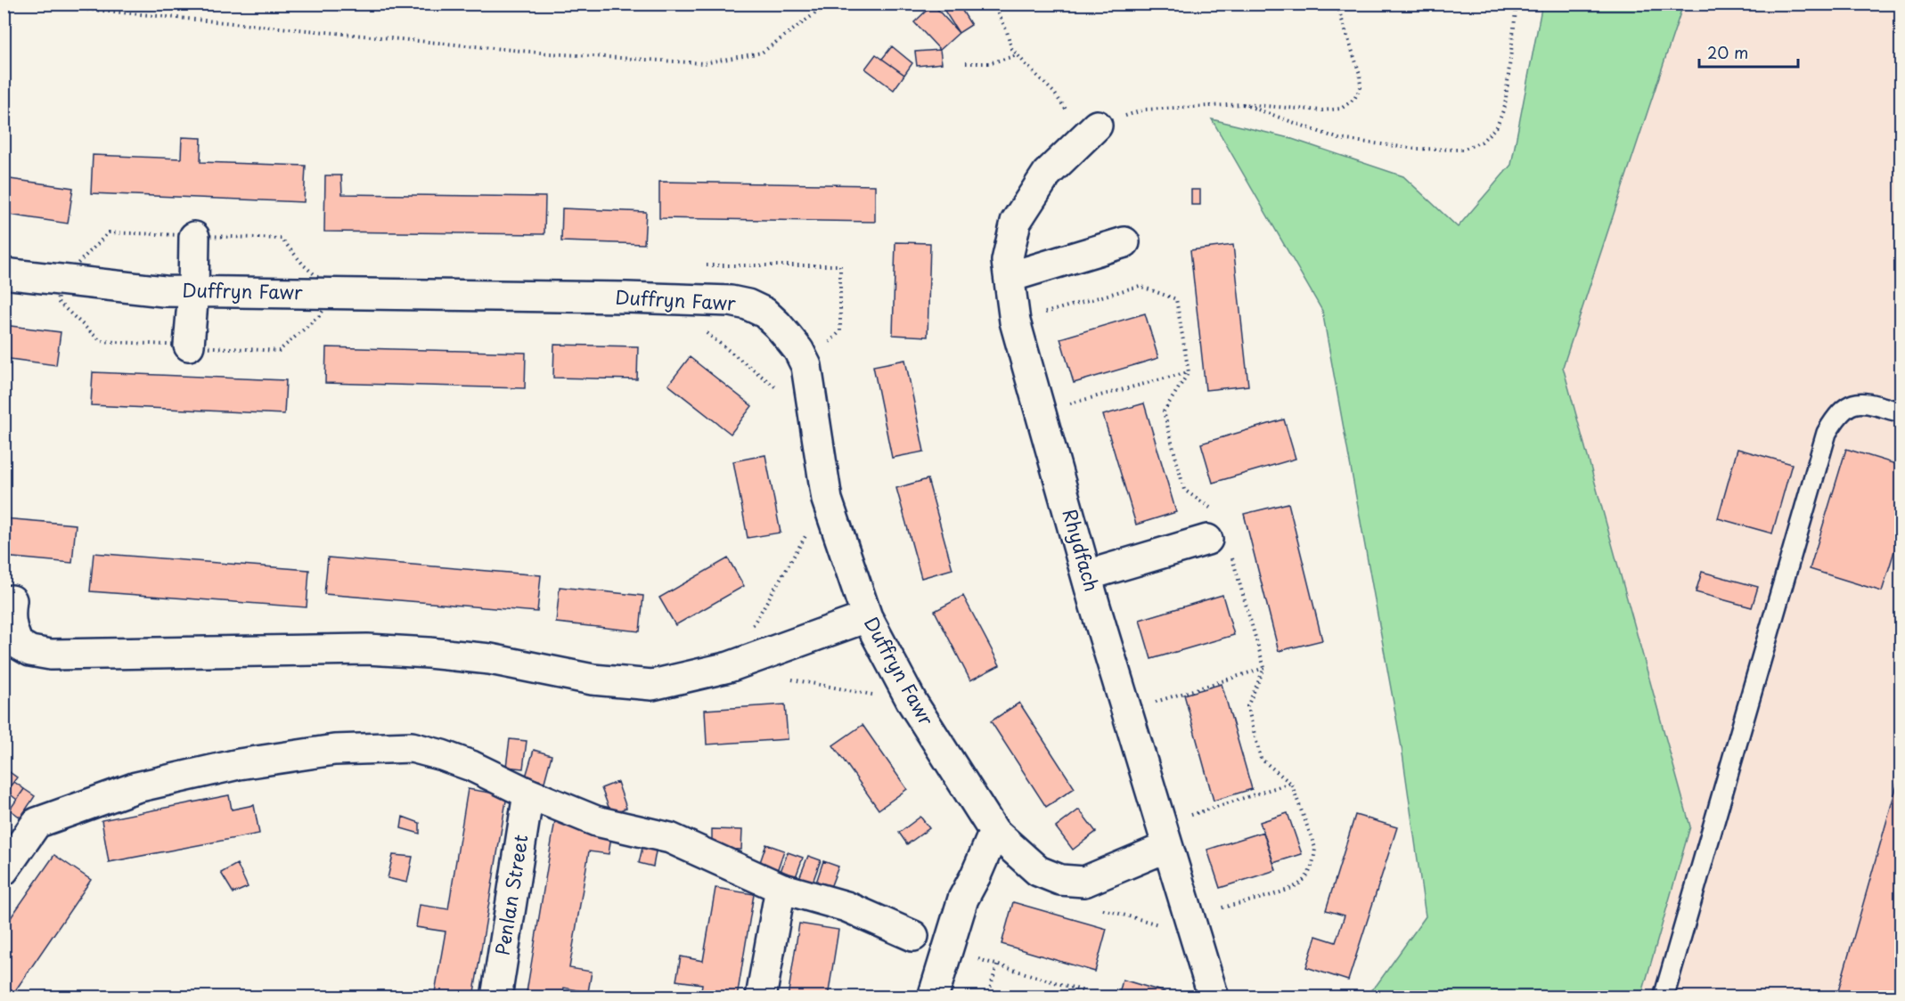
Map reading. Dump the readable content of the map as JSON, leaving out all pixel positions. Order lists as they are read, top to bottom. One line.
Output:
{"streets":{"street":["Duffryn Fawr","Rhydfach","Penlan Street"]},"crossings":[["Duffryn Fawr","Rhydfach"]],"scale_bar":"20 m"}
